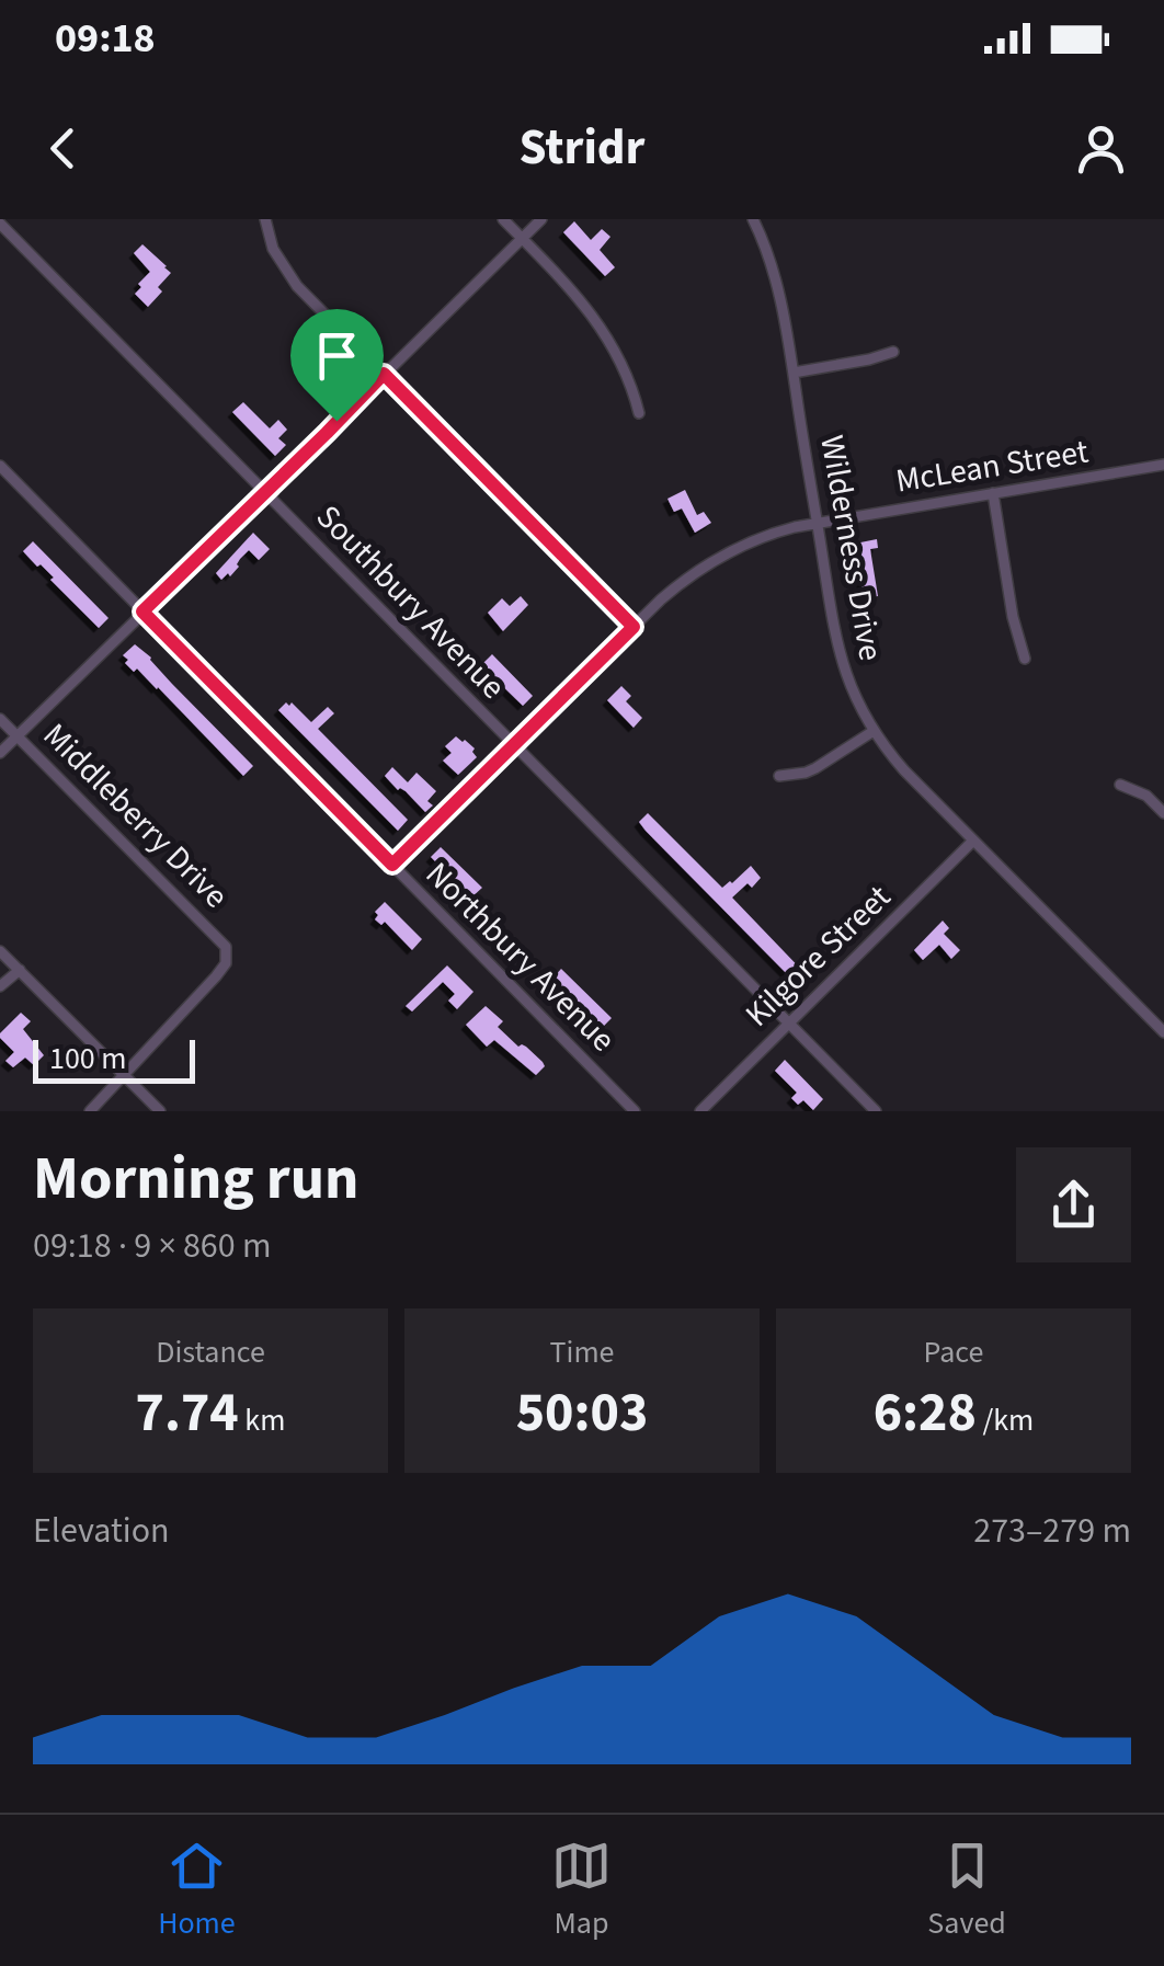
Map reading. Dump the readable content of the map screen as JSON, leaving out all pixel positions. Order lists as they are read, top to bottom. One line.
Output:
{"streets":{"street":["McLean Street","Wilderness Drive","Southbury Avenue","Middleberry Drive","Kilgore Street","Northbury Avenue"]},"crossings":[["McLean Street","Wilderness Drive"],["McLean Street","Southbury Avenue"],["McLean Street","Northbury Avenue"],["Wilderness Drive","Kilgore Street"],["Southbury Avenue","Kilgore Street"]],"scale_bar":"100 m","page":{"status":"09:18","header":"Stridr","scale":"100 m","heading":["Morning run","09:18 · 9 × 860 m"],"stats":[["Distance","7.74 km"],["Time","50:03"],["Pace","6:28 /km"]],"chart":["Elevation","273–279 m"],"tabs":["Home","Map","Saved"]}}
